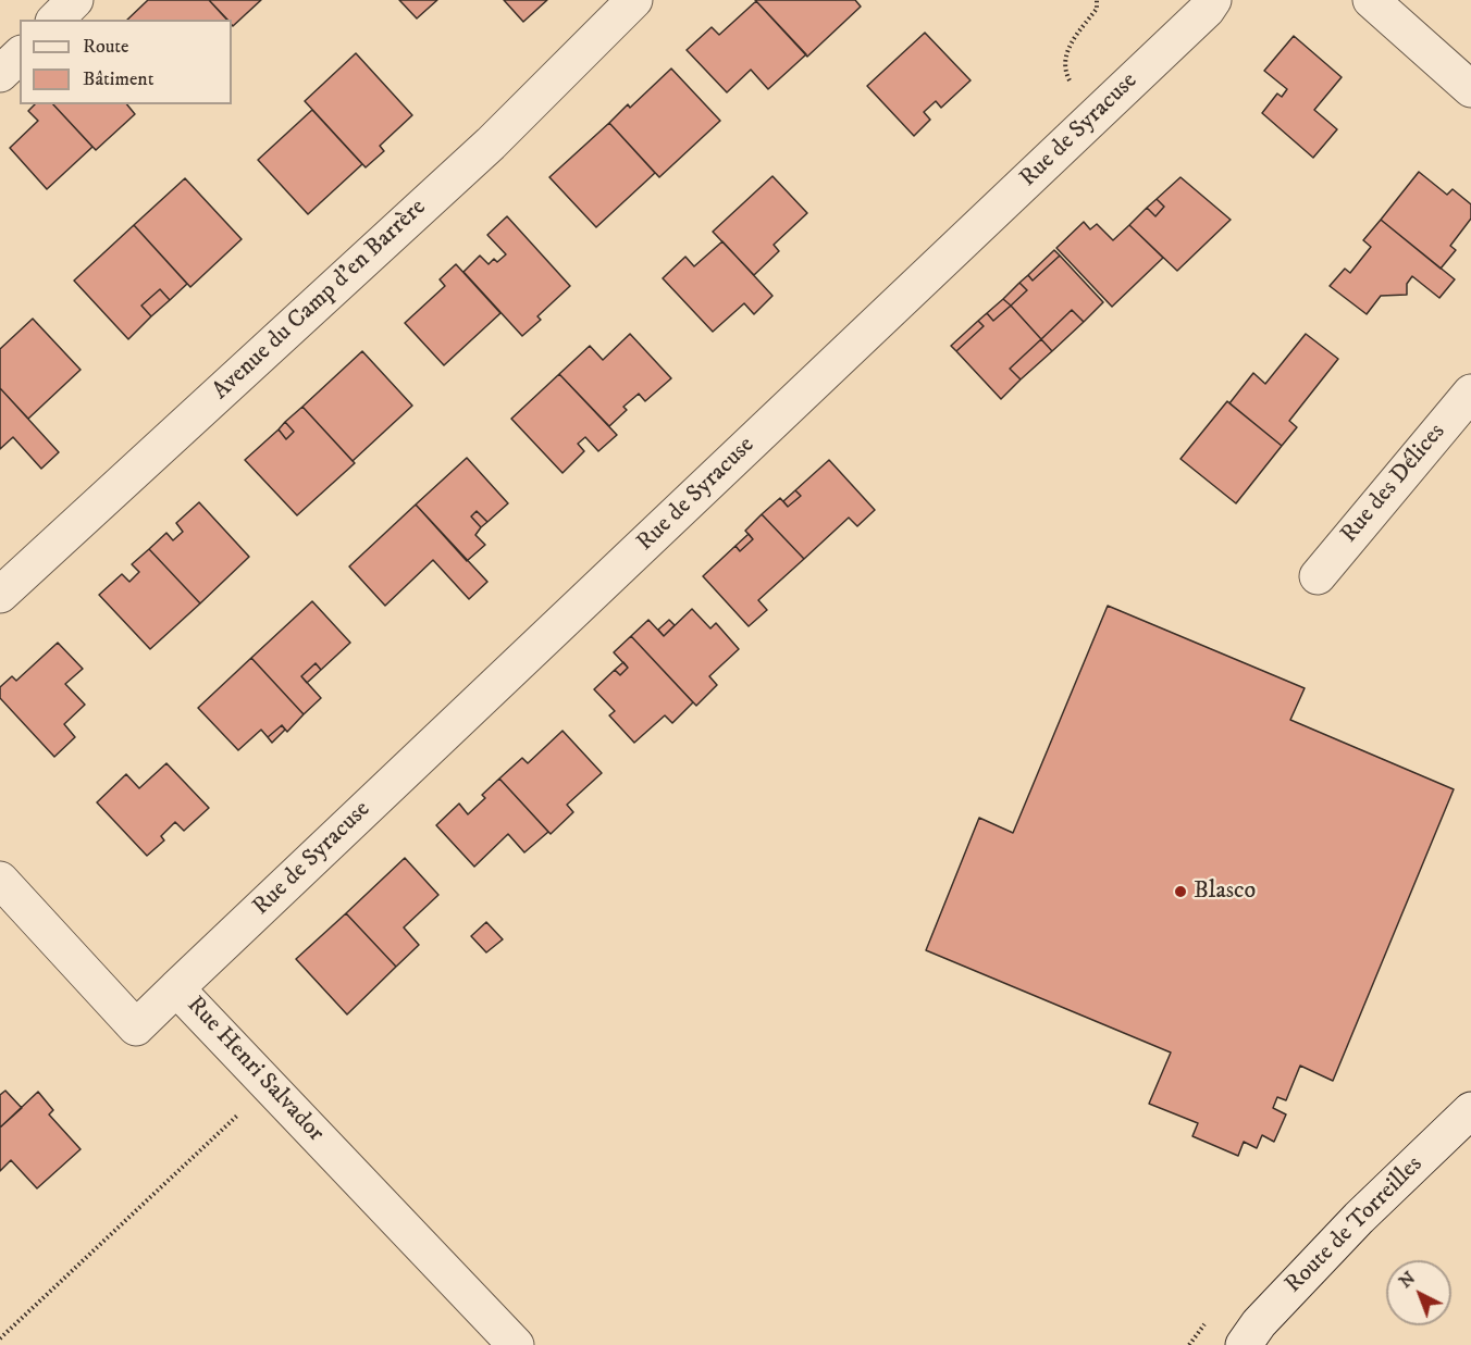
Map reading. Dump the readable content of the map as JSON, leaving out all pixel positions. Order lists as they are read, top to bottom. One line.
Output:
{"streets":{"street":["Rue de Syracuse","Avenue du Camp d'en Barrère","Rue des Délices","Rue Henri Salvador","Route de Torreilles"]},"crossings":[["Rue de Syracuse","Rue Henri Salvador"]],"places":["Blasco"],"legend":["Route","Bâtiment"],"north":"top left"}
